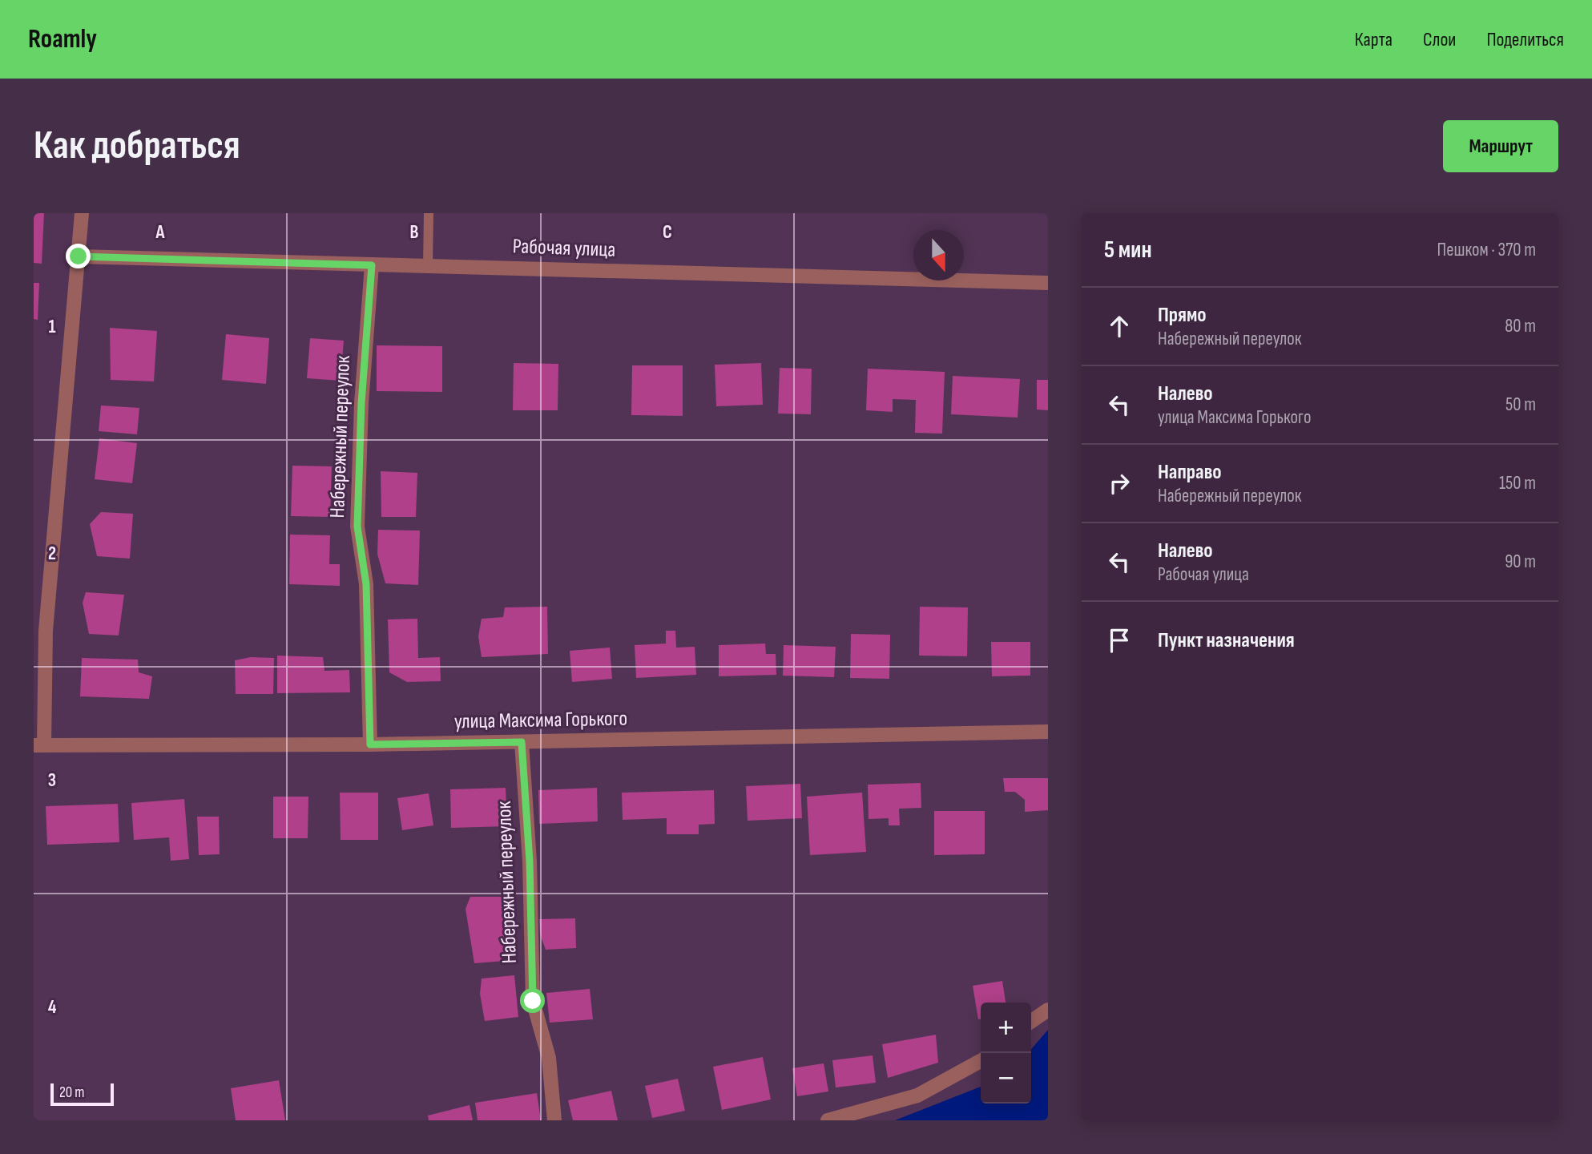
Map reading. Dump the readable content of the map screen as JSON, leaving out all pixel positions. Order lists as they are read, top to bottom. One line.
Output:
{"streets":{"street":["Рабочая улица","Набережный переулок","улица Максима Горького"]},"crossings":[["Рабочая улица","Набережный переулок"],["Набережный переулок","улица Максима Горького"]],"scale_bar":"20 m","north":"bottom","page":{"header":"Roamly","nav":["Карта","Слои","Поделиться"],"buttons":"Маршрут","title":"Как добраться","heading":["5 мин","Пешком · 370 m"],"list":[["Прямо","Набережный переулок","80 m"],["Налево","улица Максима Горького","50 m"],["Направо","Набережный переулок","150 m"],["Налево","Рабочая улица","90 m"],"Пункт назначения"],"map_buttons":["+","−"],"scale":"20 m"},"grid":{"columns":["A","B","C"],"rows":["1","2","3","4"]}}
